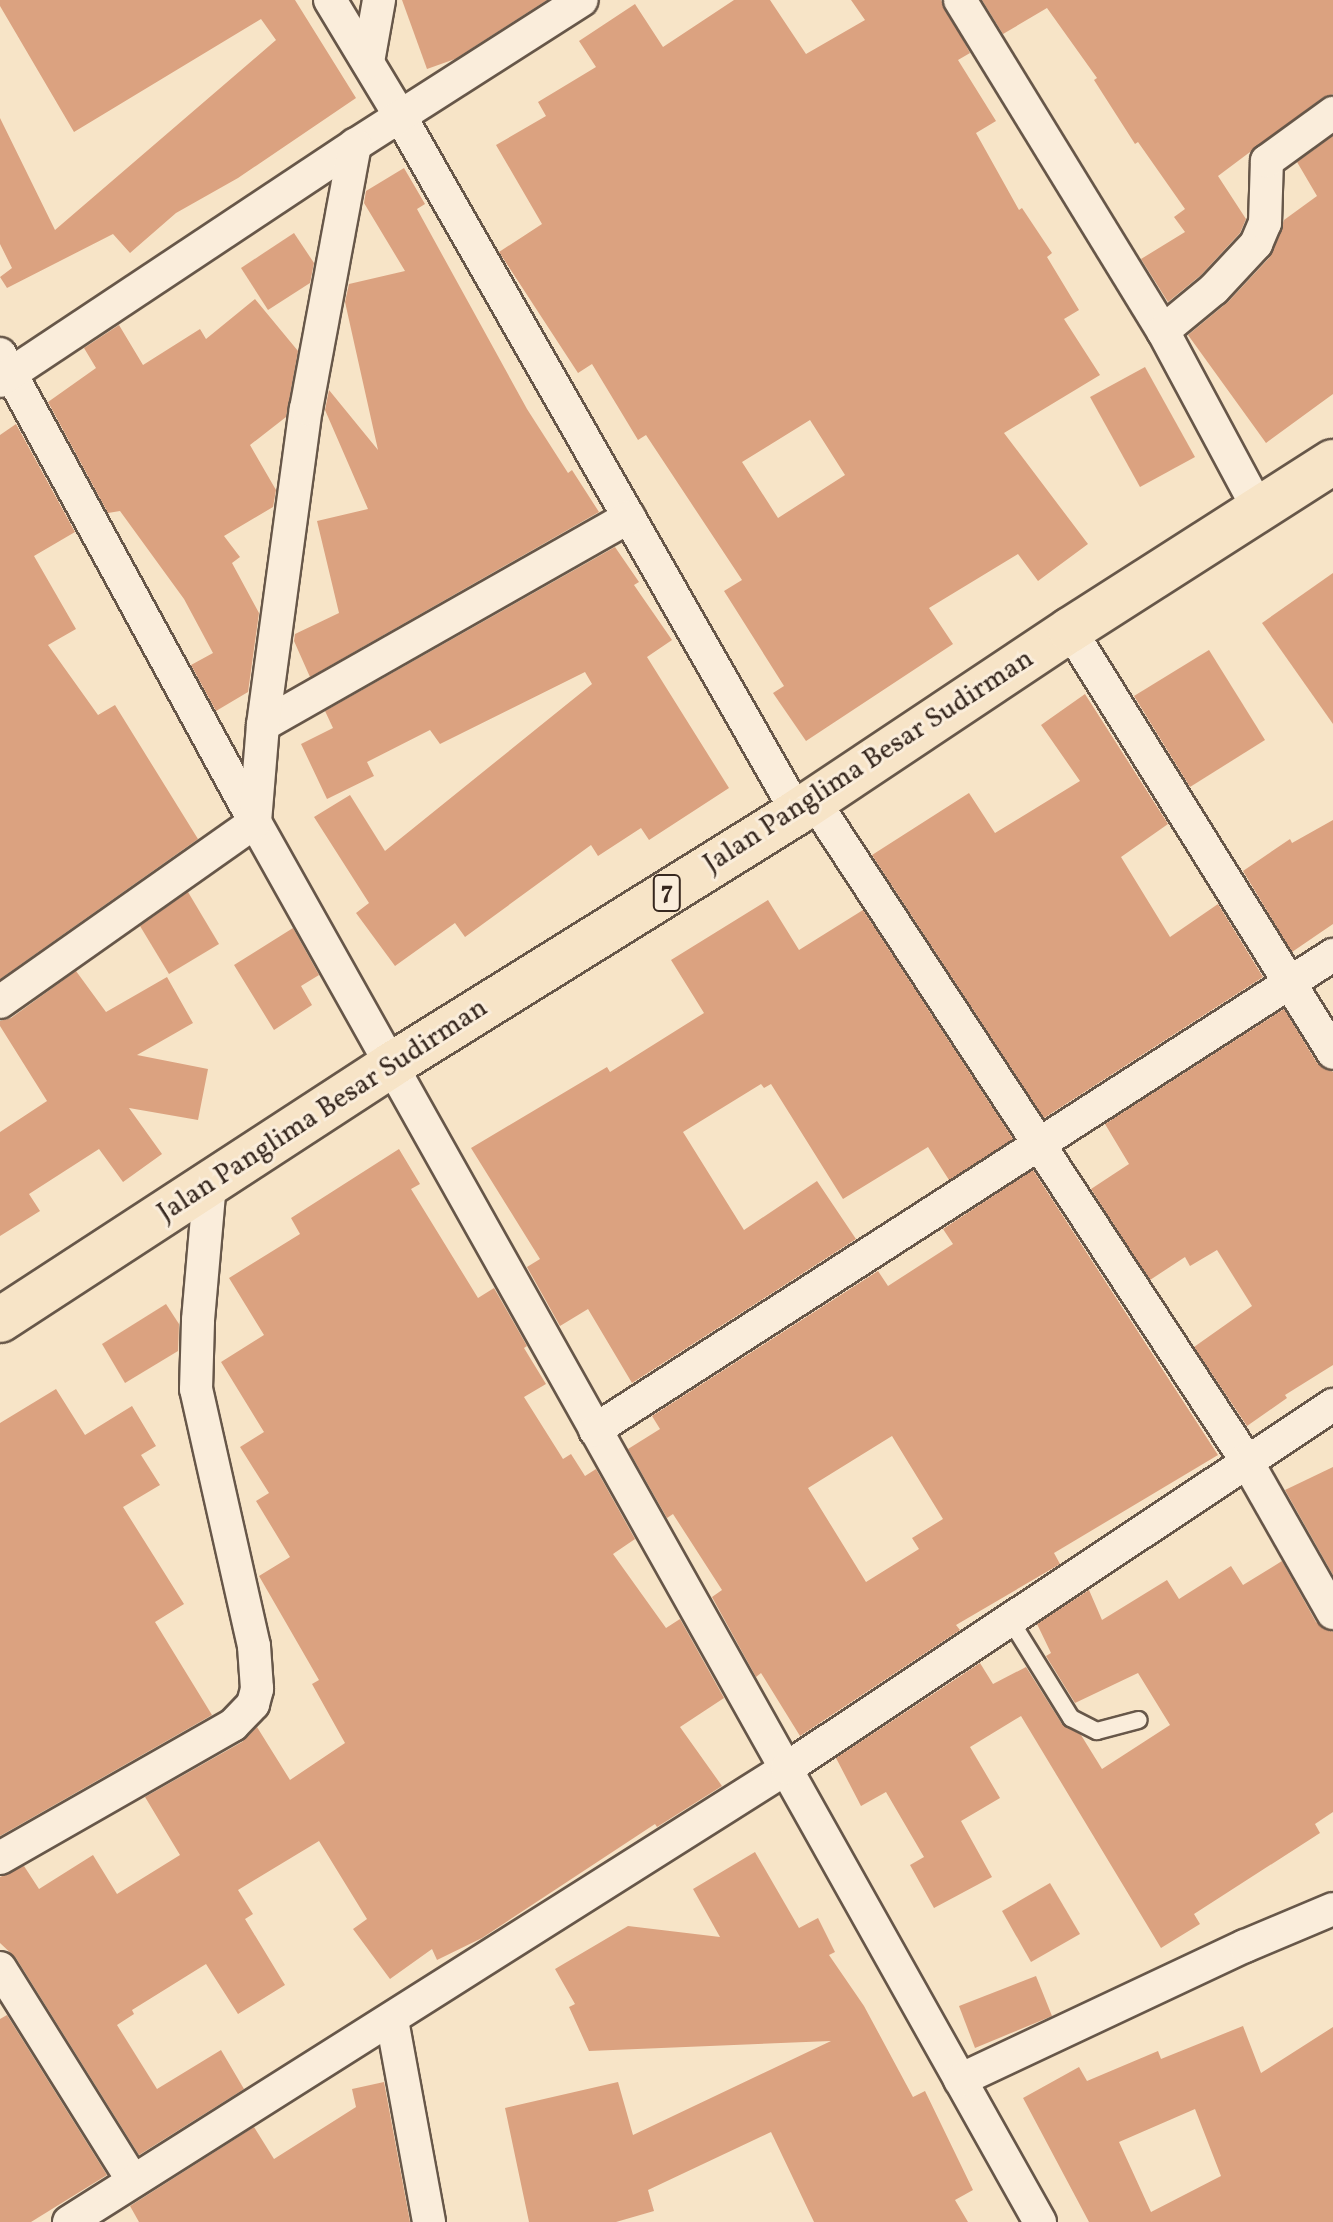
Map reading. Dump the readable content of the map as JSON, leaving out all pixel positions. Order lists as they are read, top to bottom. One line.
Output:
{"streets":{"highway":["Jalan Panglima Besar Sudirman","7"]}}
